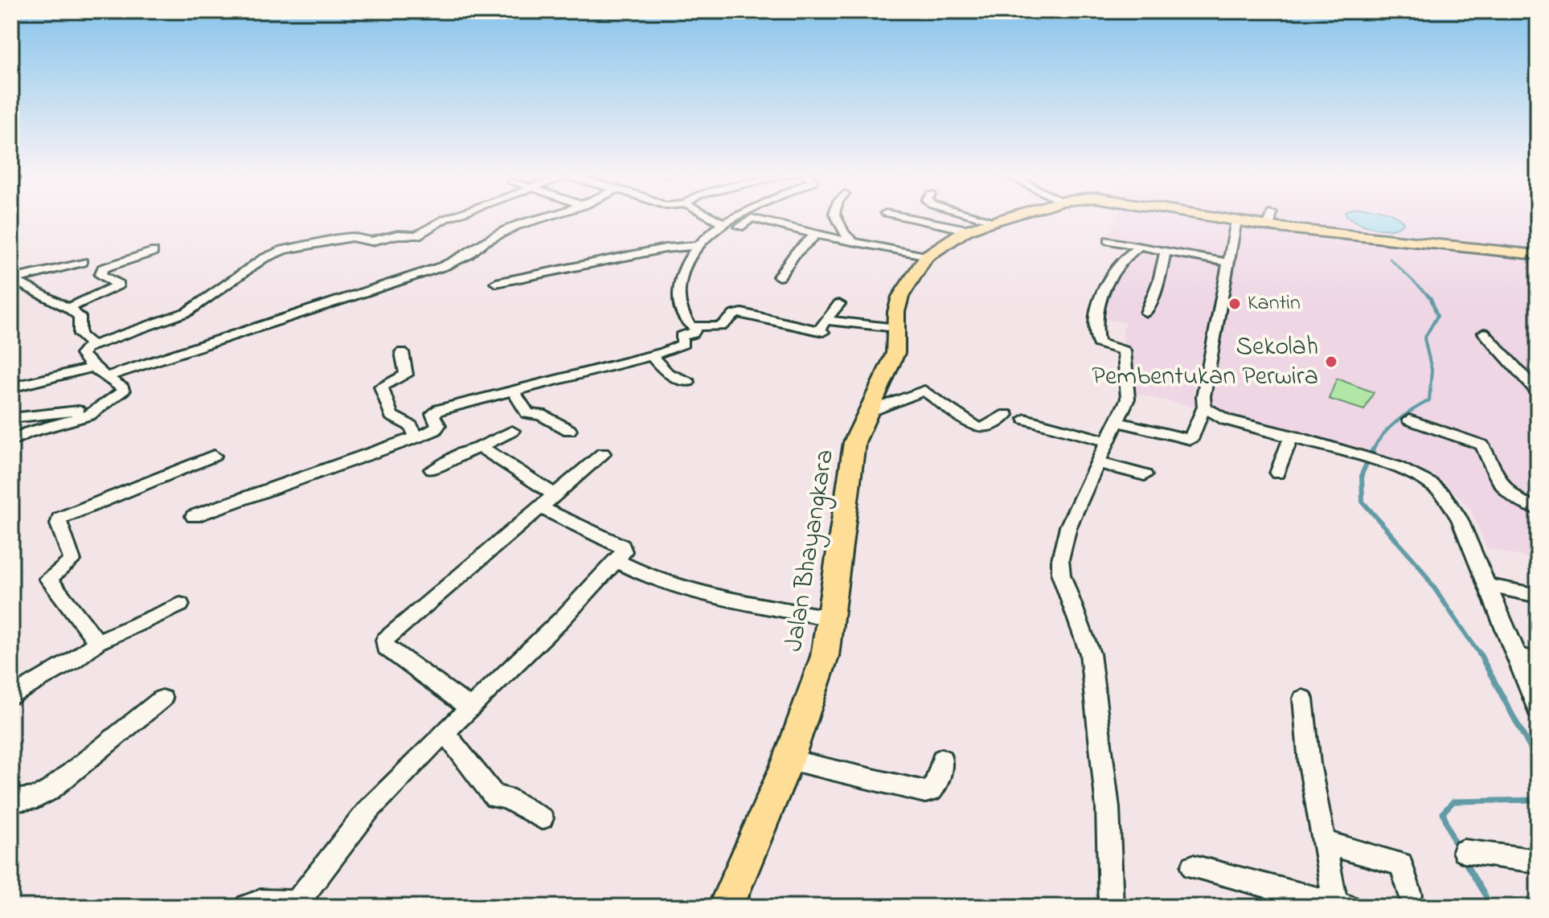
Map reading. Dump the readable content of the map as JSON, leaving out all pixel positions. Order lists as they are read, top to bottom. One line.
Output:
{"streets":{"highway":["Jalan Bhayangkara"]},"places":["Kantin","Sekolah Pembentukan Perwira"]}
